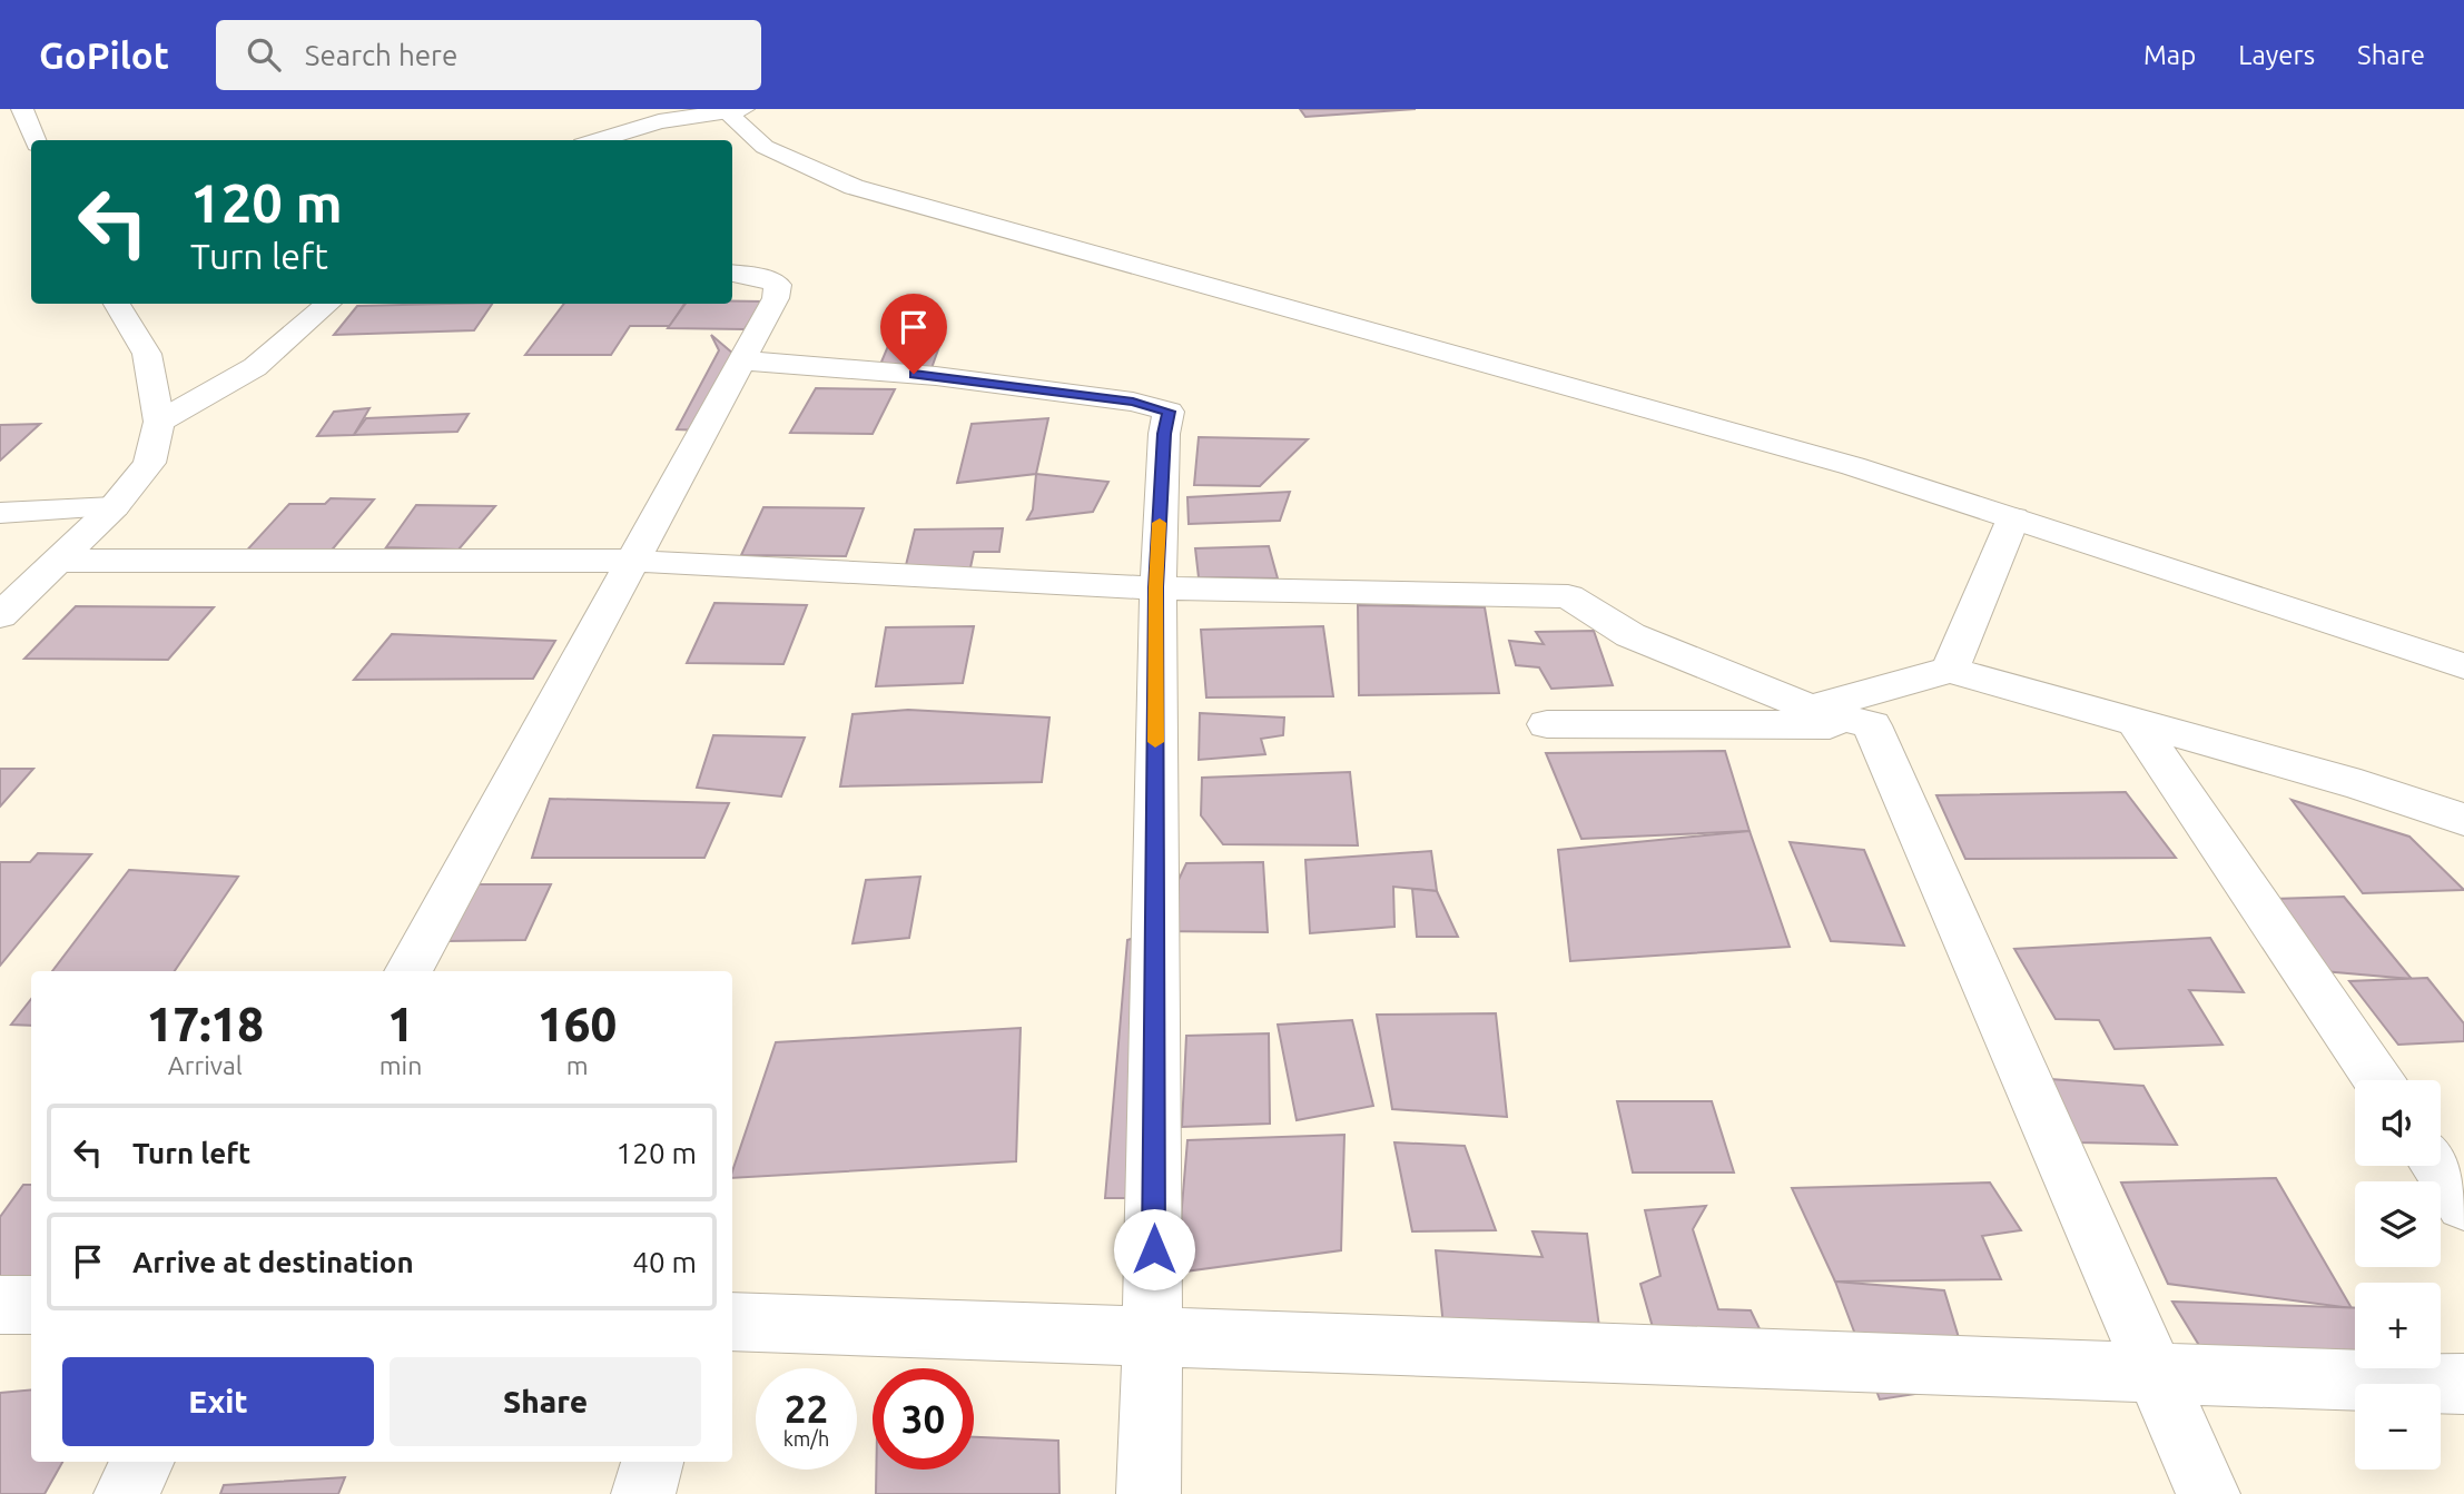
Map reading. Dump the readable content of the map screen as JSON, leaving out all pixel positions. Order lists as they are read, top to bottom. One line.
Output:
{"page":{"header":"GoPilot","search":"Search here","nav":["Map","Layers","Share"],"turn":["120 m","Turn left"],"eta":["17:18","Arrival","1","min","160","m"],"map_buttons":["+","−"],"list":[{"name":"Turn left","value":"120 m"},{"name":"Arrive at destination","value":"40 m"}],"buttons":["Exit","Share"],"speed":"22 km/h","limit":"30"}}
